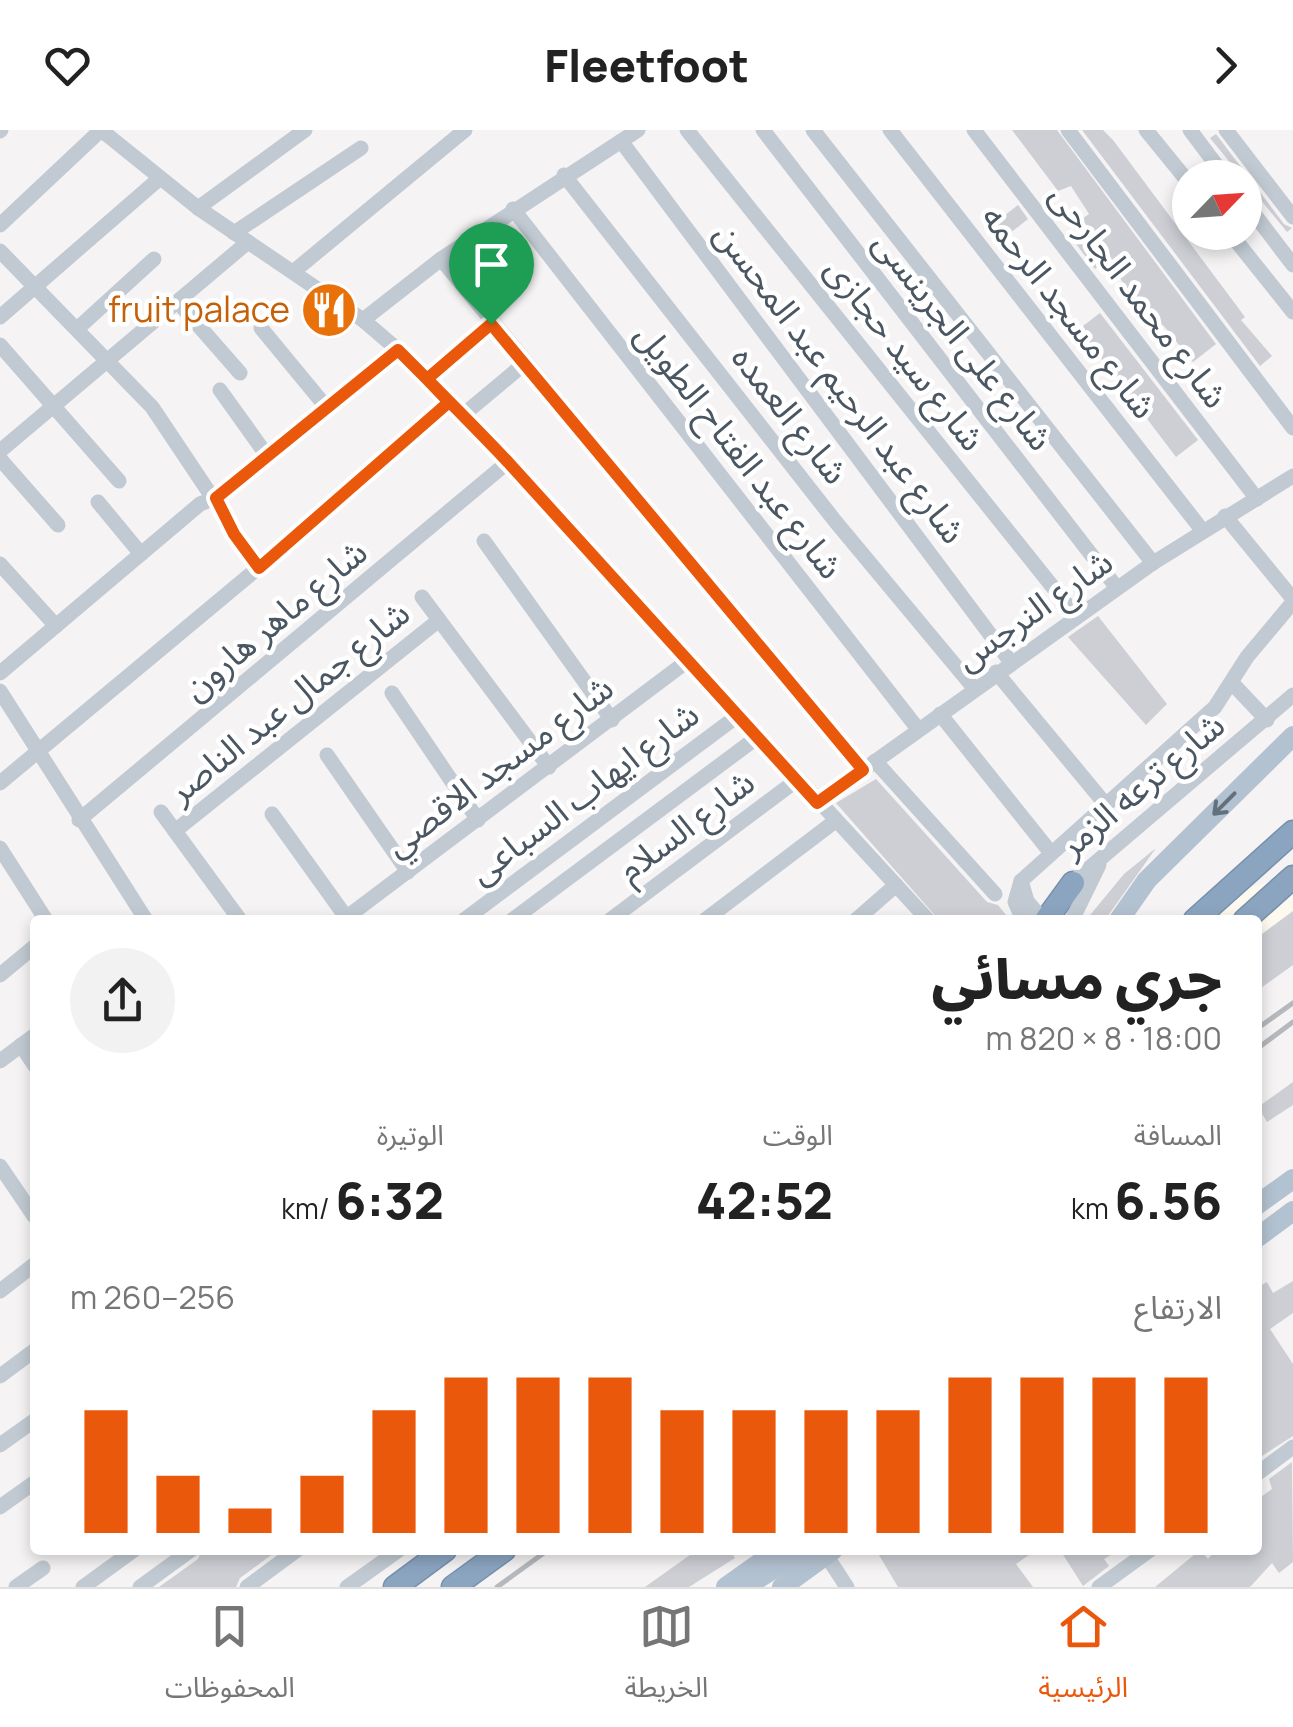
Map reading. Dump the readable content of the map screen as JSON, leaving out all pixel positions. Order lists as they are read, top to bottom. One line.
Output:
{"streets":{"street":["شارع محمد الجارحى","شارع مسجد الرحمه","شارع على الجرينسى","شارع سيد حجازى","شارع عبد الرحيم عبد المحسن","شارع العمده","شارع عبد الفتاح الطويل","شارع النرجس","شارع ماهر هارون","شارع جمال عبد الناصر","شارع مسجد الاقصي","شارع ترعه الزمر","شارع ايهاب السباعى","شارع السلام"]},"crossings":[["شارع محمد الجارحى","شارع النرجس"],["شارع مسجد الرحمه","شارع النرجس"],["شارع على الجرينسى","شارع النرجس"],["شارع سيد حجازى","شارع النرجس"],["شارع عبد الرحيم عبد المحسن","شارع النرجس"],["شارع العمده","شارع النرجس"],["شارع عبد الفتاح الطويل","شارع النرجس"]],"places":{"restaurant":["fruit palace"]},"north":"top right","page":{"header":"Fleetfoot","heading":["جري مسائي","18:00 · 8 × 820 m"],"stats":[["المسافة","6.56 km"],["الوقت","42:52"],["الوتيرة","6:32 /km"]],"chart":["الارتفاع","256–260 m"],"tabs":["الرئيسية","الخريطة","المحفوظات"]}}
